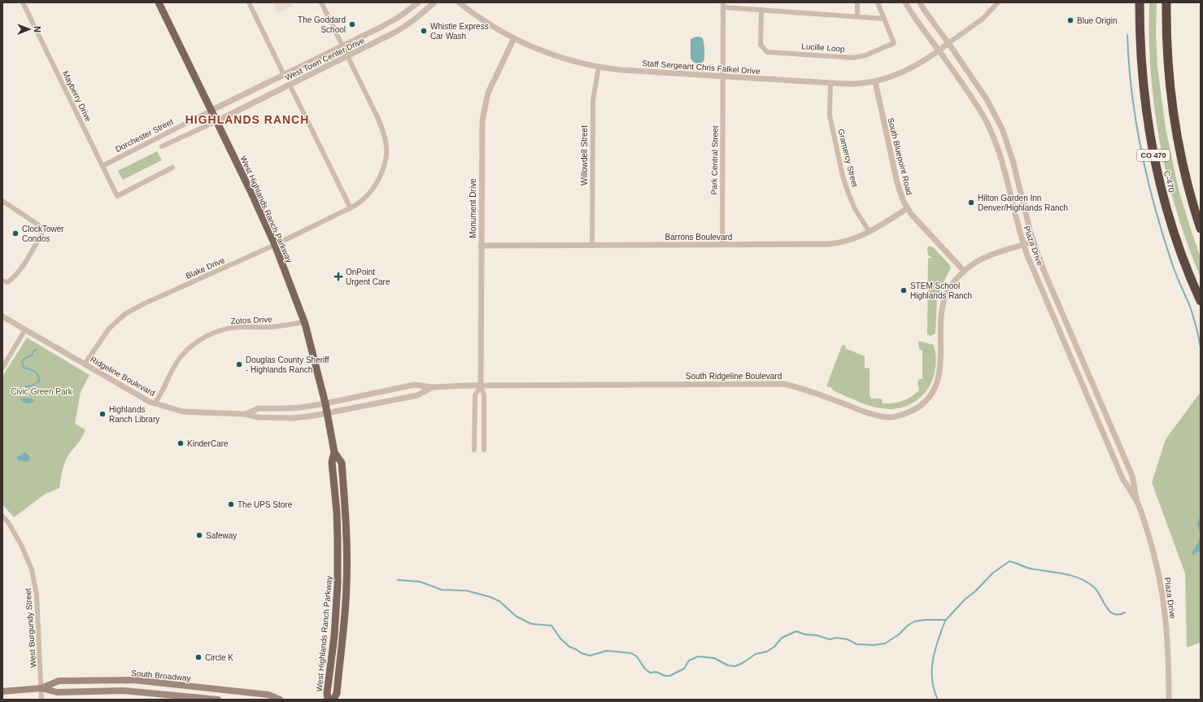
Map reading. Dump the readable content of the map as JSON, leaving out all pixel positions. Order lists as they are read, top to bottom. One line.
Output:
{"streets":{"highway":["CO 470","C-470"],"main road":["West Highlands Ranch Parkway","South Broadway"],"street":["Lucille Loop","West Town Center Drive","Staff Sergeant Chris Falkel Drive","Mayberry Drive","Dorchester Street","Willowdell Street","South Bluepoint Road","Gramercy Street","Park Central Street","Monument Drive","Barrons Boulevard","Plaza Drive","Blake Drive","Zotos Drive","Ridgeline Boulevard","South Ridgeline Boulevard","West Burgundy Street"]},"crossings":[["West Town Center Drive","Dorchester Street"],["West Town Center Drive","West Highlands Ranch Parkway"],["West Town Center Drive","Blake Drive"],["Staff Sergeant Chris Falkel Drive","Willowdell Street"],["Staff Sergeant Chris Falkel Drive","South Bluepoint Road"],["Staff Sergeant Chris Falkel Drive","Gramercy Street"],["Staff Sergeant Chris Falkel Drive","Park Central Street"],["Staff Sergeant Chris Falkel Drive","Monument Drive"],["Staff Sergeant Chris Falkel Drive","Plaza Drive"],["Mayberry Drive","Dorchester Street"],["Dorchester Street","West Highlands Ranch Parkway"],["Willowdell Street","Barrons Boulevard"],["South Bluepoint Road","Barrons Boulevard"],["South Bluepoint Road","South Ridgeline Boulevard"],["Gramercy Street","Barrons Boulevard"],["Park Central Street","Barrons Boulevard"],["Monument Drive","Barrons Boulevard"],["Monument Drive","South Ridgeline Boulevard"],["West Highlands Ranch Parkway","Blake Drive"],["West Highlands Ranch Parkway","Zotos Drive"],["West Highlands Ranch Parkway","Ridgeline Boulevard"],["West Highlands Ranch Parkway","South Ridgeline Boulevard"],["Plaza Drive","South Ridgeline Boulevard"],["Blake Drive","Ridgeline Boulevard"],["Zotos Drive","Ridgeline Boulevard"],["Ridgeline Boulevard","South Ridgeline Boulevard"],["West Burgundy Street","South Broadway"]],"districts":["HIGHLANDS RANCH"],"parks":["Civic Green Park"],"places":{"other":["Blue Origin","The Goddard School","Whistle Express Car Wash","Hilton Garden Inn Denver/Highlands Ranch","ClockTower Condos","STEM School Highlands Ranch","Douglas County Sheriff - Highlands Ranch","Highlands Ranch Library","KinderCare","The UPS Store","Safeway","Circle K"],"health":["OnPoint Urgent Care"]},"north":"right"}
